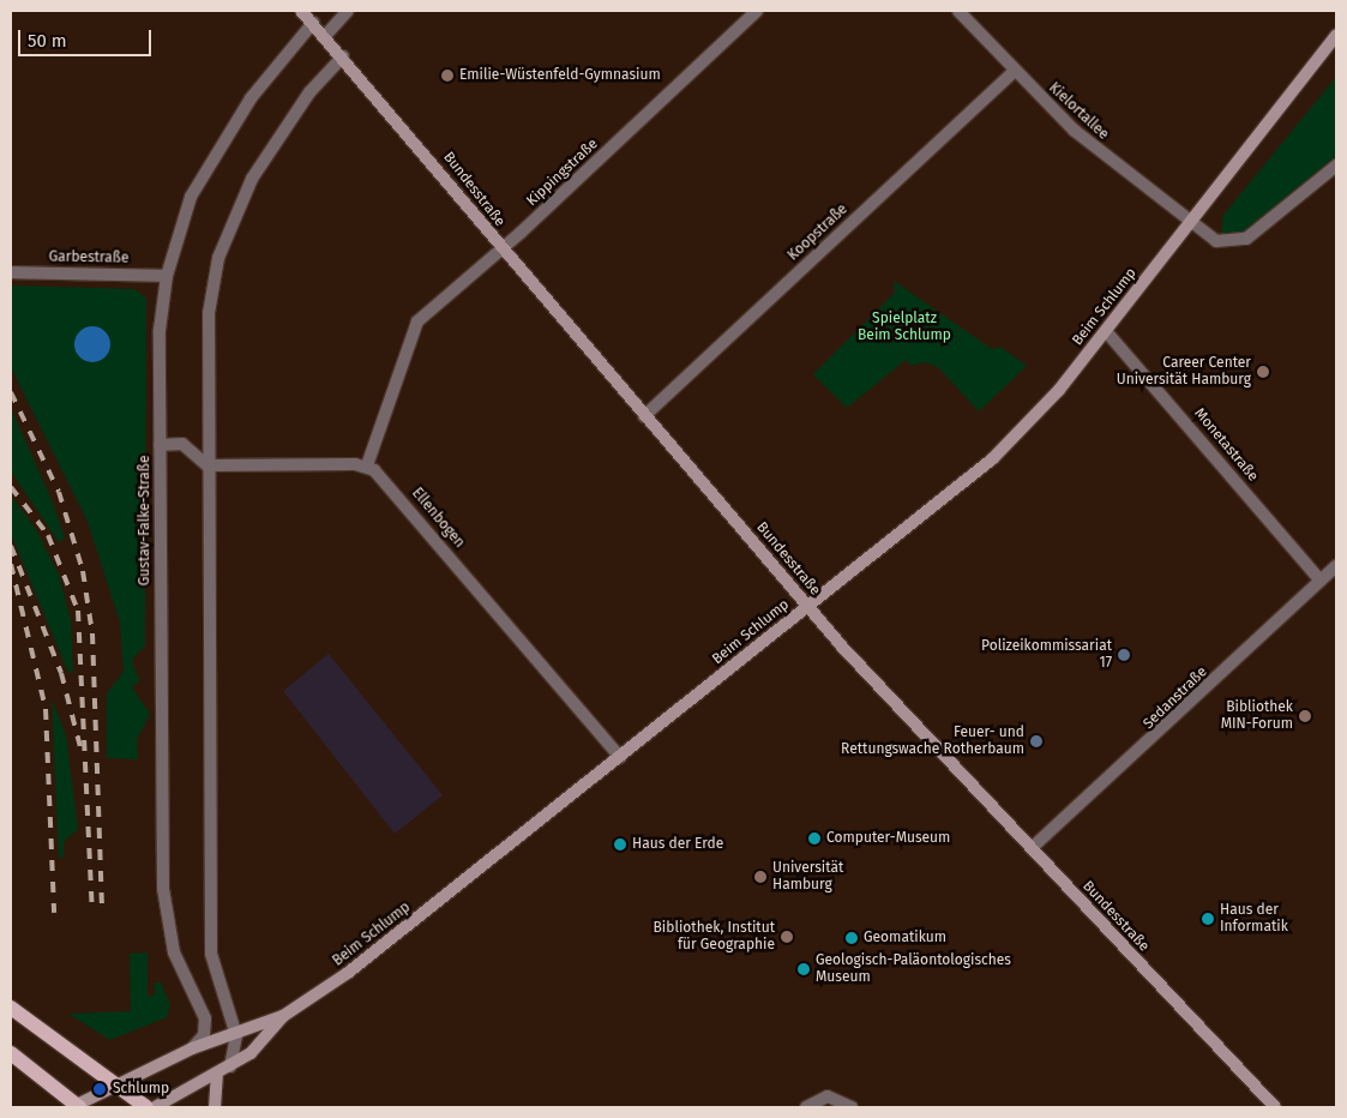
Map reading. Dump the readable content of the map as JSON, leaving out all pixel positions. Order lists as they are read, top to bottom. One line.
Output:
{"streets":{"main road":["Bundesstraße","Beim Schlump"],"street":["Kielortallee","Kippingstraße","Koopstraße","Garbestraße","Monetastraße","Ellenbogen","Gustav-Falke-Straße","Sedanstraße"]},"crossings":[["Kielortallee","Koopstraße"],["Kielortallee","Beim Schlump"],["Kippingstraße","Bundesstraße"],["Kippingstraße","Ellenbogen"],["Bundesstraße","Koopstraße"],["Bundesstraße","Beim Schlump"],["Bundesstraße","Gustav-Falke-Straße"],["Bundesstraße","Sedanstraße"],["Garbestraße","Gustav-Falke-Straße"],["Beim Schlump","Monetastraße"],["Beim Schlump","Ellenbogen"],["Beim Schlump","Gustav-Falke-Straße"],["Monetastraße","Sedanstraße"]],"parks":["Spielplatz Beim Schlump"],"places":["Emilie-Wüstenfeld-Gymnasium","Career Center Universität Hamburg","Polizeikommissariat 17","Bibliothek MIN-Forum","Feuer- und Rettungswache Rotherbaum","Computer-Museum","Haus der Erde","Universität Hamburg","Haus der Informatik","Bibliothek, Institut für Geographie","Geomatikum","Geologisch-Paläontologisches Museum","Schlump"],"scale_bar":"50 m"}
